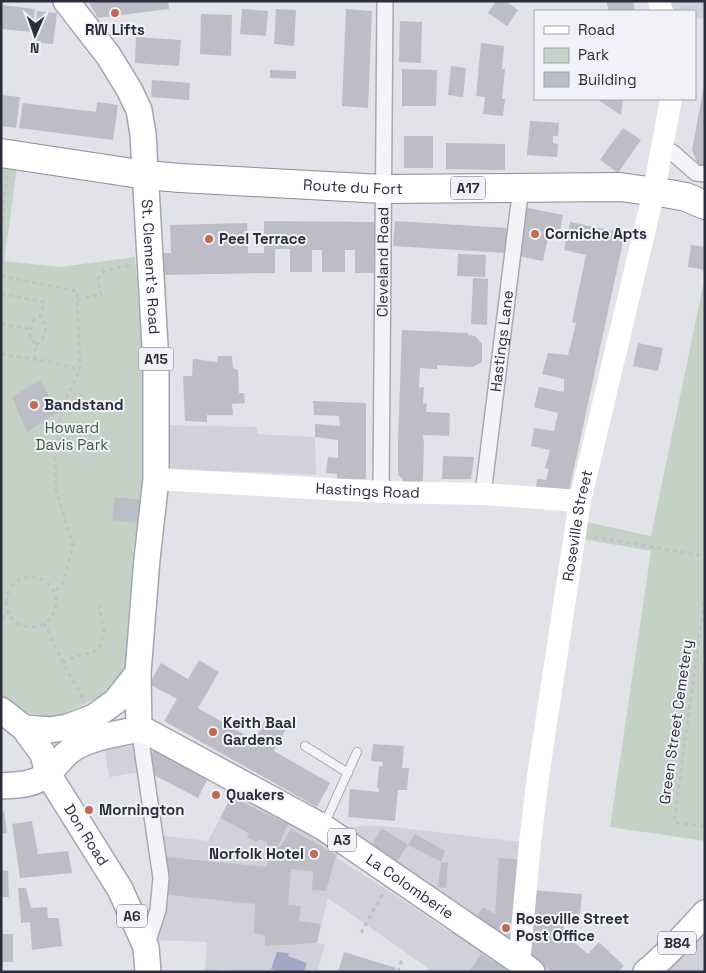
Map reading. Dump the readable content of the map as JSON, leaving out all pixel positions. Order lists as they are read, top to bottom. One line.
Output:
{"streets":{"highway":["Route du Fort","A17"],"main road":["St. Clement's Road","A15","Hastings Road","Roseville Street","Don Road","A3","La Colomberie","A6","B84"],"street":["Cleveland Road","Hastings Lane"],"path":["Green Street Cemetery"]},"crossings":[["Route du Fort","Cleveland Road"],["Route du Fort","St. Clement's Road"],["Route du Fort","Hastings Lane"],["Route du Fort","Roseville Street"],["Cleveland Road","Hastings Road"],["St. Clement's Road","A15"],["St. Clement's Road","Hastings Road"],["Hastings Lane","Hastings Road"],["A15","La Colomberie"],["Hastings Road","Roseville Street"],["Roseville Street","La Colomberie"]],"parks":["Howard Davis Park"],"places":["RW Lifts","Corniche Apts","Peel Terrace","Bandstand","Keith Baal Gardens","Quakers","Mornington","Norfolk Hotel","Roseville Street Post Office"],"legend":["Road","Park","Building"],"north":"bottom"}
